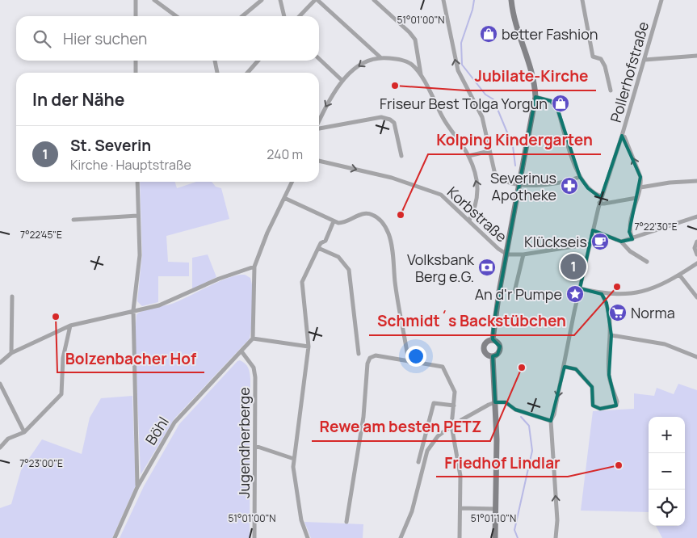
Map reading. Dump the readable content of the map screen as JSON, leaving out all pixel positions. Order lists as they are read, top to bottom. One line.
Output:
{"streets":{"street":["Pollerhofstraße","Korbstraße","Böhl","Jugendherberge"]},"crossings":[["Böhl","Jugendherberge"]],"one_way":["Korbstraße"],"places":{"shop":["better Fashion","Friseur Best Tolga Yorgun"],"other":["Jubilate-Kirche","Kolping Kindergarten","Schmidt´s Backstübchen","Bolzenbacher Hof","Rewe am besten PETZ","Friedhof Lindlar"],"pharmacy":["Severinus Apotheke"],"cafe":["Klückseis"],"bank":["Volksbank Berg e.G."],"place":["An d'r Pumpe"],"supermarket":["Norma"]},"page":{"search":"Hier suchen","heading":"In der Nähe","list":[{"mark":"1","name":"St. Severin","note":"Kirche · Hauptstraße","value":"240 m"}],"pins":"1","map_buttons":["+","−"]},"coordinates":["51°01'00\"N","7°22'30\"E","7°22'45\"E","7°23'00\"E","51°01'10\"N"]}
